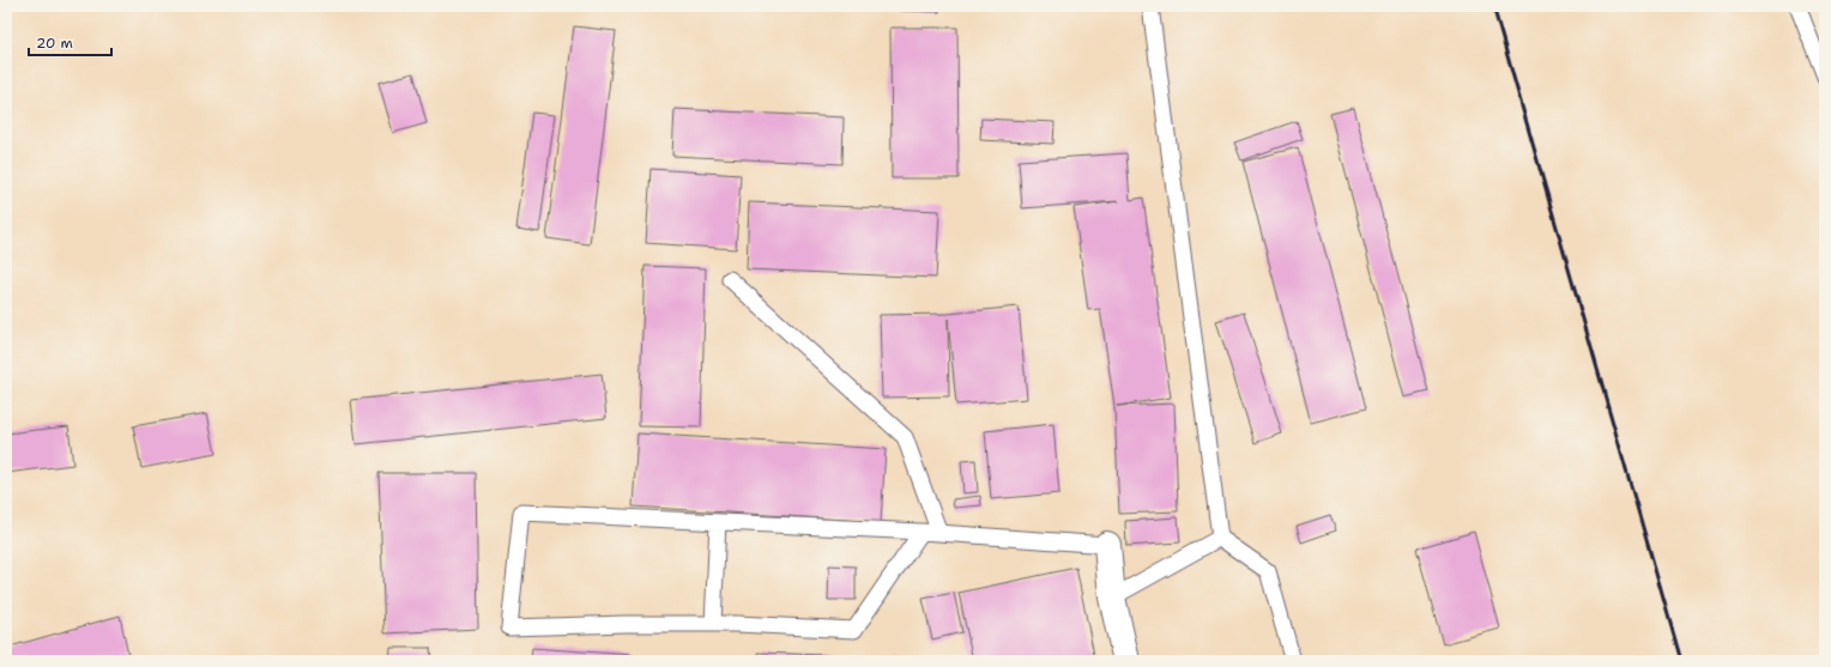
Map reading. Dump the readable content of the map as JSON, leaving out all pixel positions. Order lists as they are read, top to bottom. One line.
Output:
{"scale_bar":"20 m"}
